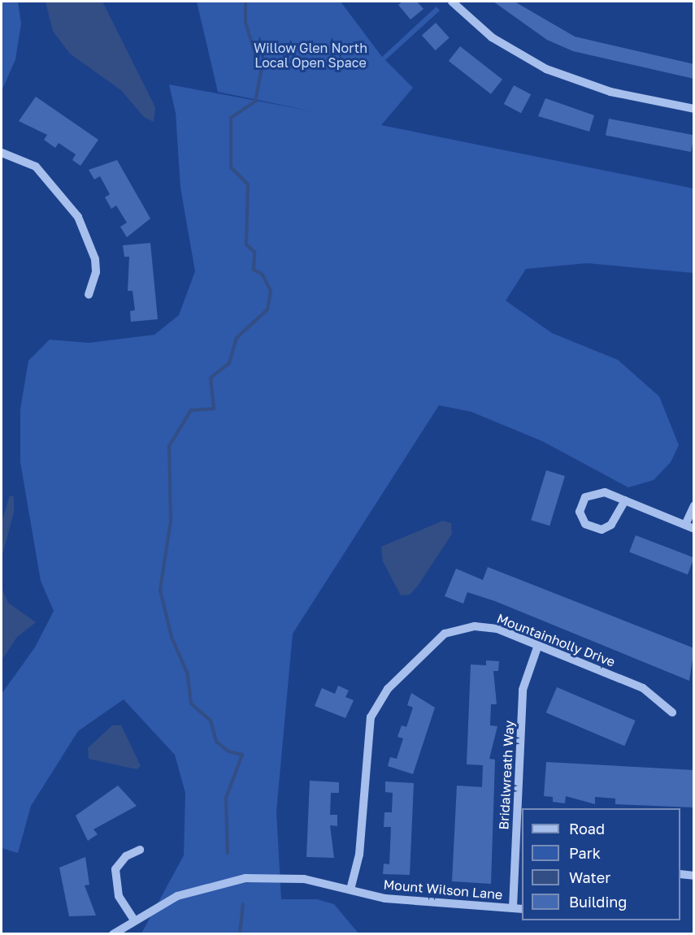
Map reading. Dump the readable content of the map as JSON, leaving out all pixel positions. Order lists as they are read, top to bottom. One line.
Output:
{"streets":{"street":["Mountainholly Drive","Bridalwreath Way","Mount Wilson Lane"]},"crossings":[["Mountainholly Drive","Bridalwreath Way"],["Mountainholly Drive","Mount Wilson Lane"],["Bridalwreath Way","Mount Wilson Lane"]],"parks":["Willow Glen North Local Open Space"],"legend":["Road","Park","Water","Building"]}
